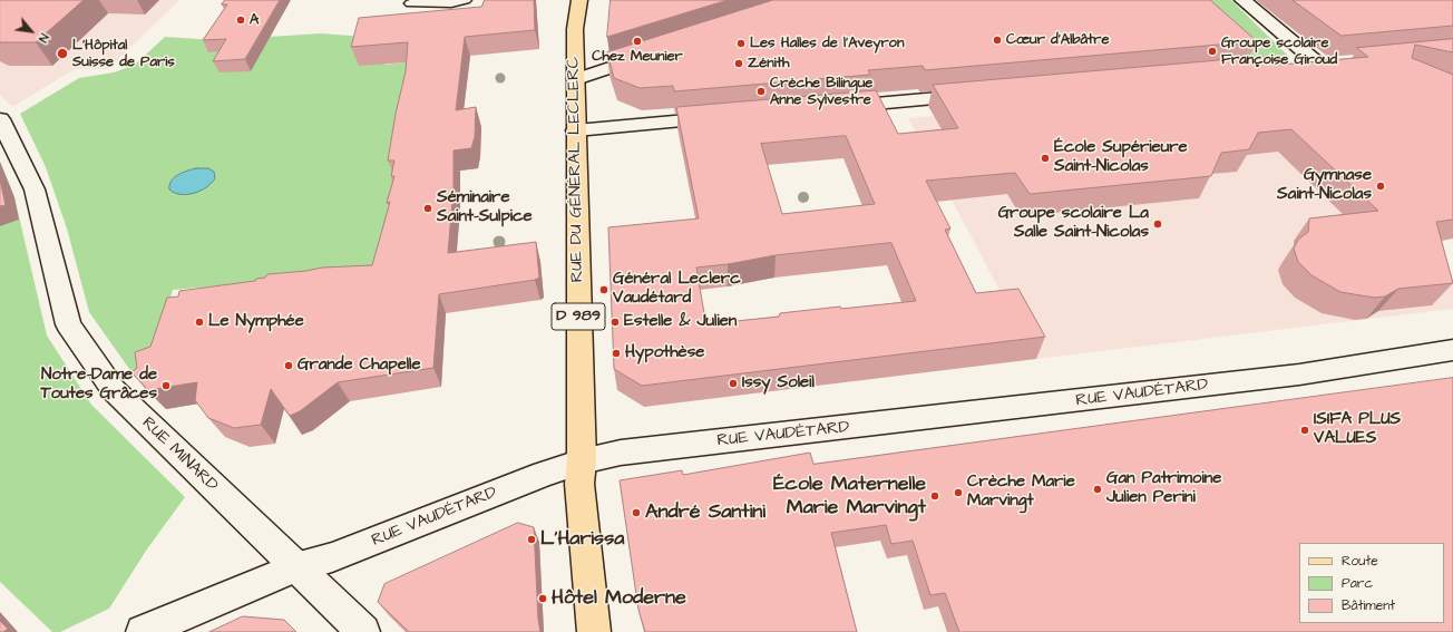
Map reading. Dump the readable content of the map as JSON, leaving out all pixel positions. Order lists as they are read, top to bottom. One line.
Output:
{"streets":{"main road":["RUE DU GÉNÉRAL LECLERC","D 989"],"street":["RUE VAUDÉTARD","RUE MINARD"]},"crossings":[["RUE DU GÉNÉRAL LECLERC","RUE VAUDÉTARD"],["RUE VAUDÉTARD","RUE MINARD"]],"places":["A","Cœur d'Albâtre","Chez Meunier","Les Halles de l'Aveyron","Groupe scolaire Françoise Giroud","L'Hôpital Suisse de Paris","Zénith","Crèche Bilingue Anne Sylvestre","École Supérieure Saint-Nicolas","Gymnase Saint-Nicolas","Séminaire Saint-Sulpice","Groupe scolaire La Salle Saint-Nicolas","Général Leclerc Vaudétard","Le Nymphée","Estelle & Julien","Hypothèse","Grande Chapelle","Issy Soleil","Notre-Dame de Toutes Grâces","ISIFA PLUS VALUES","Gan Patrimoine Julien Perini","Crèche Marie Marvingt","École Maternelle Marie Marvingt","André Santini","L'Harissa","Hôtel Moderne"],"legend":["Route","Parc","Bâtiment"],"north":"bottom right"}
